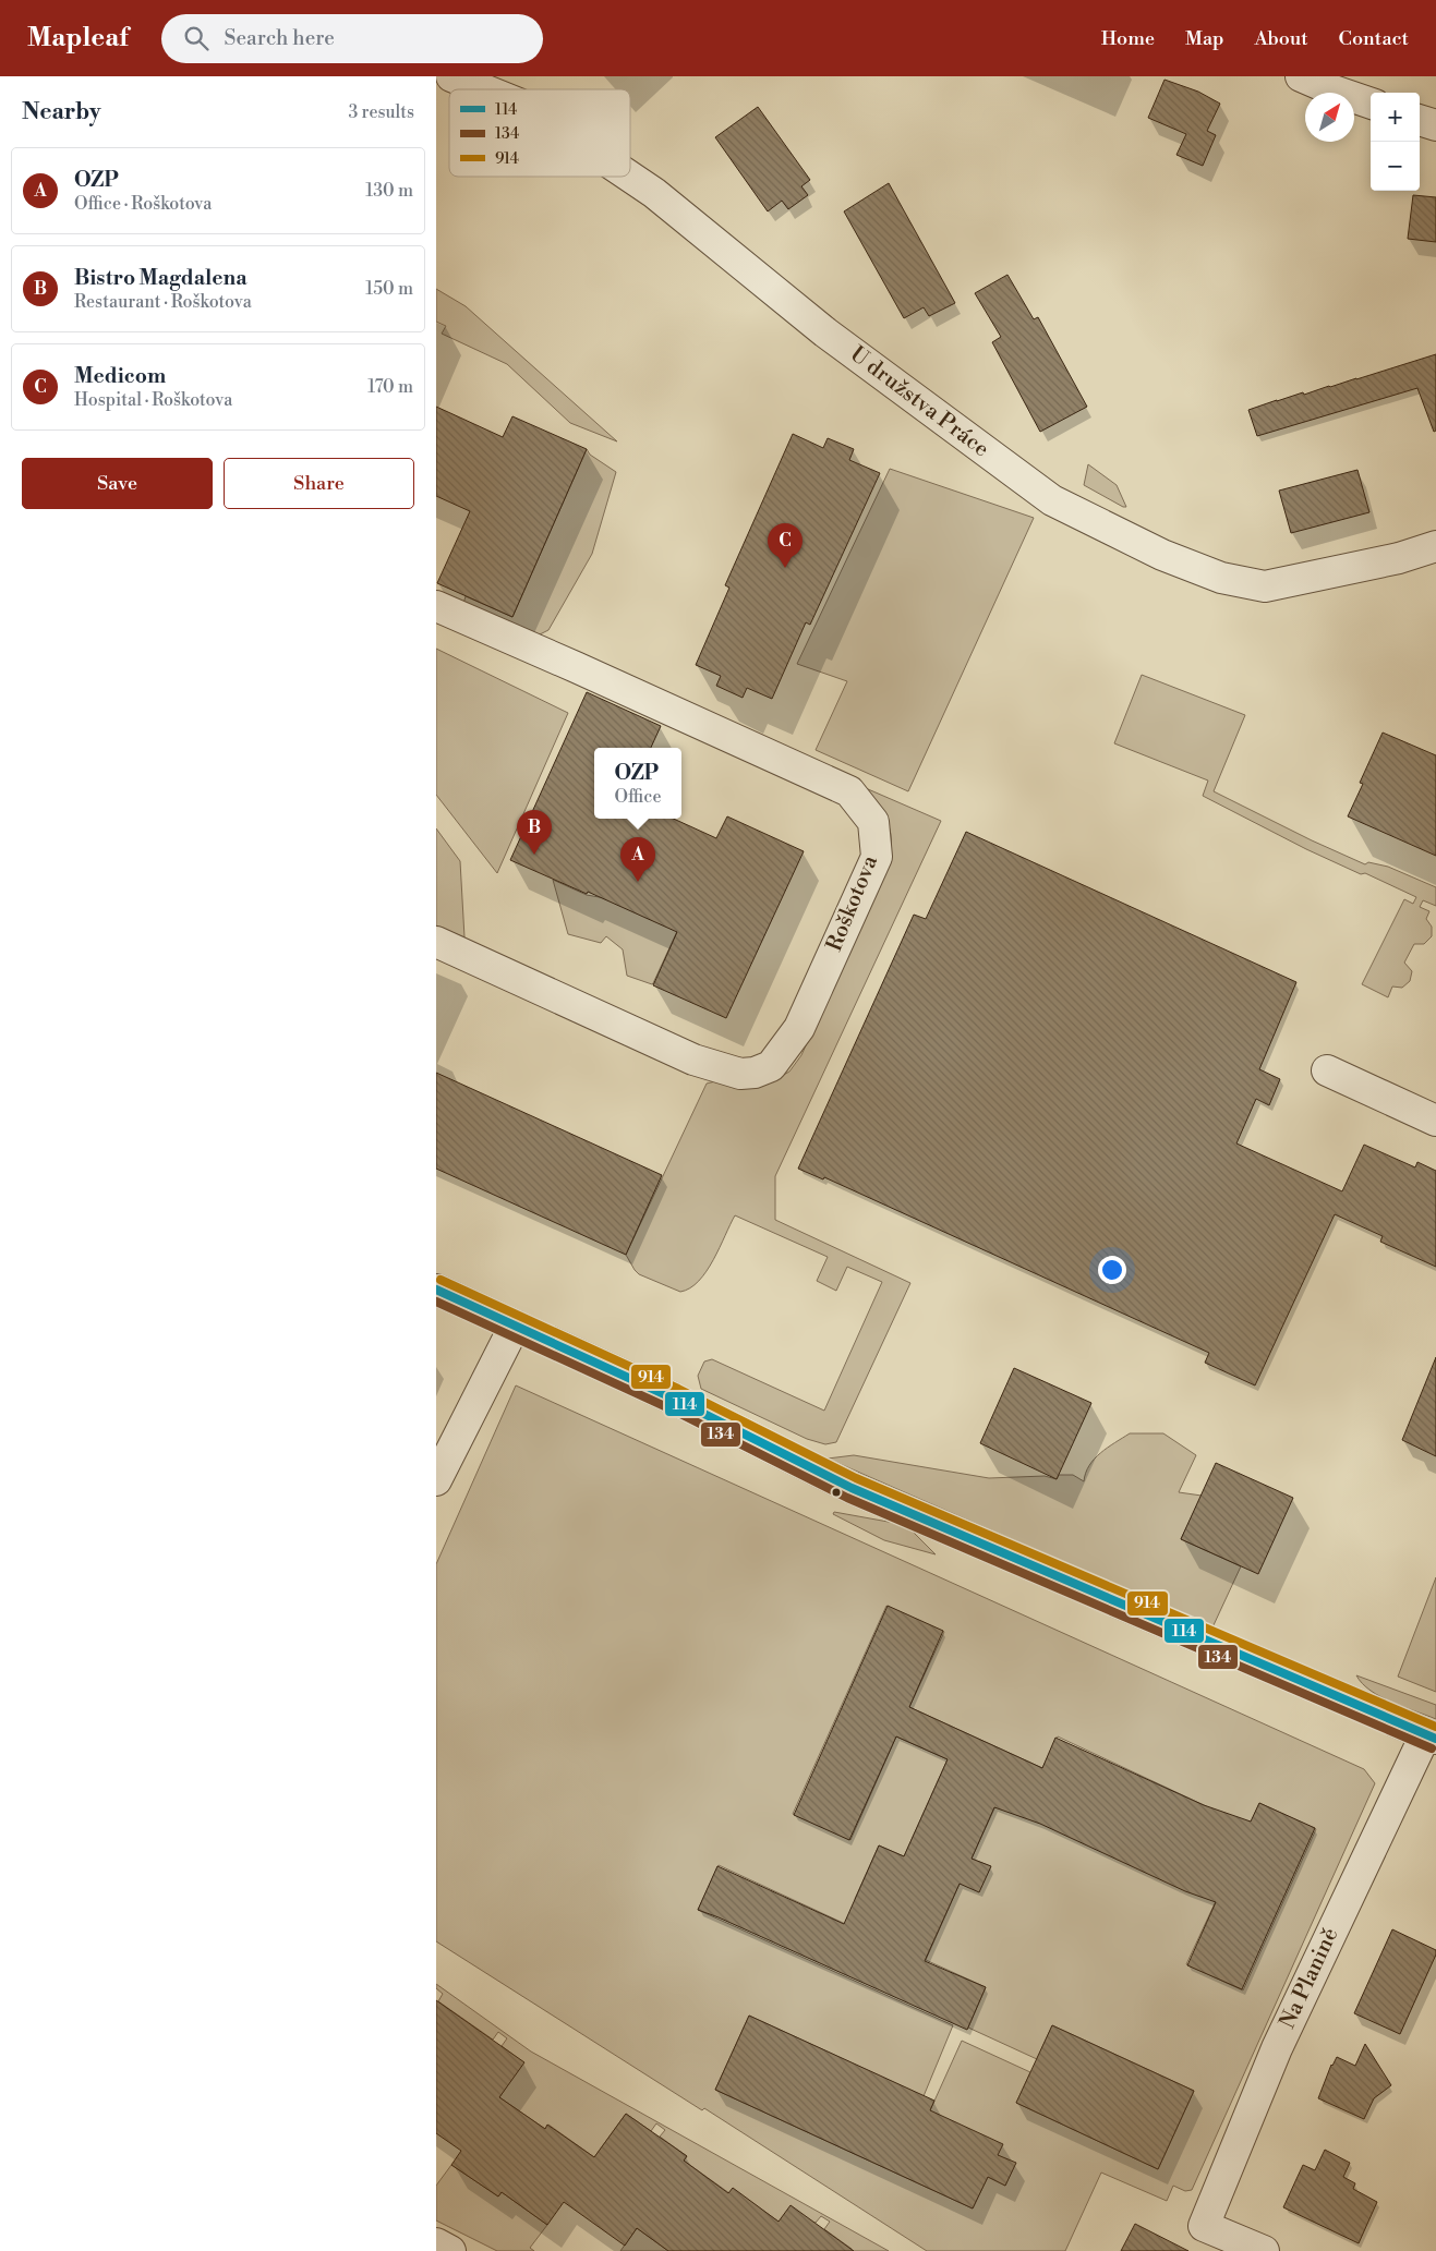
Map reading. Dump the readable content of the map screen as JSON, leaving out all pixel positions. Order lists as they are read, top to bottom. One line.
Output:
{"streets":{"street":["U družstva Práce","Roškotova","Na Planině"]},"lines":["transit line 914","transit line 114","transit line 134"],"legend":["114","134","914"],"north":"top right","page":{"header":"Mapleaf","search":"Search here","nav":["Home","Map","About","Contact"],"heading":["Nearby","3 results"],"map_buttons":["+","−"],"list":[{"mark":"A","name":"OZP","note":"Office · Roškotova","value":"130 m"},{"mark":"B","name":"Bistro Magdalena","note":"Restaurant · Roškotova","value":"150 m"},{"mark":"C","name":"Medicom","note":"Hospital · Roškotova","value":"170 m"}],"buttons":["Save","Share"],"pins":["C","B","A"],"popup":["OZP","Office"]}}
